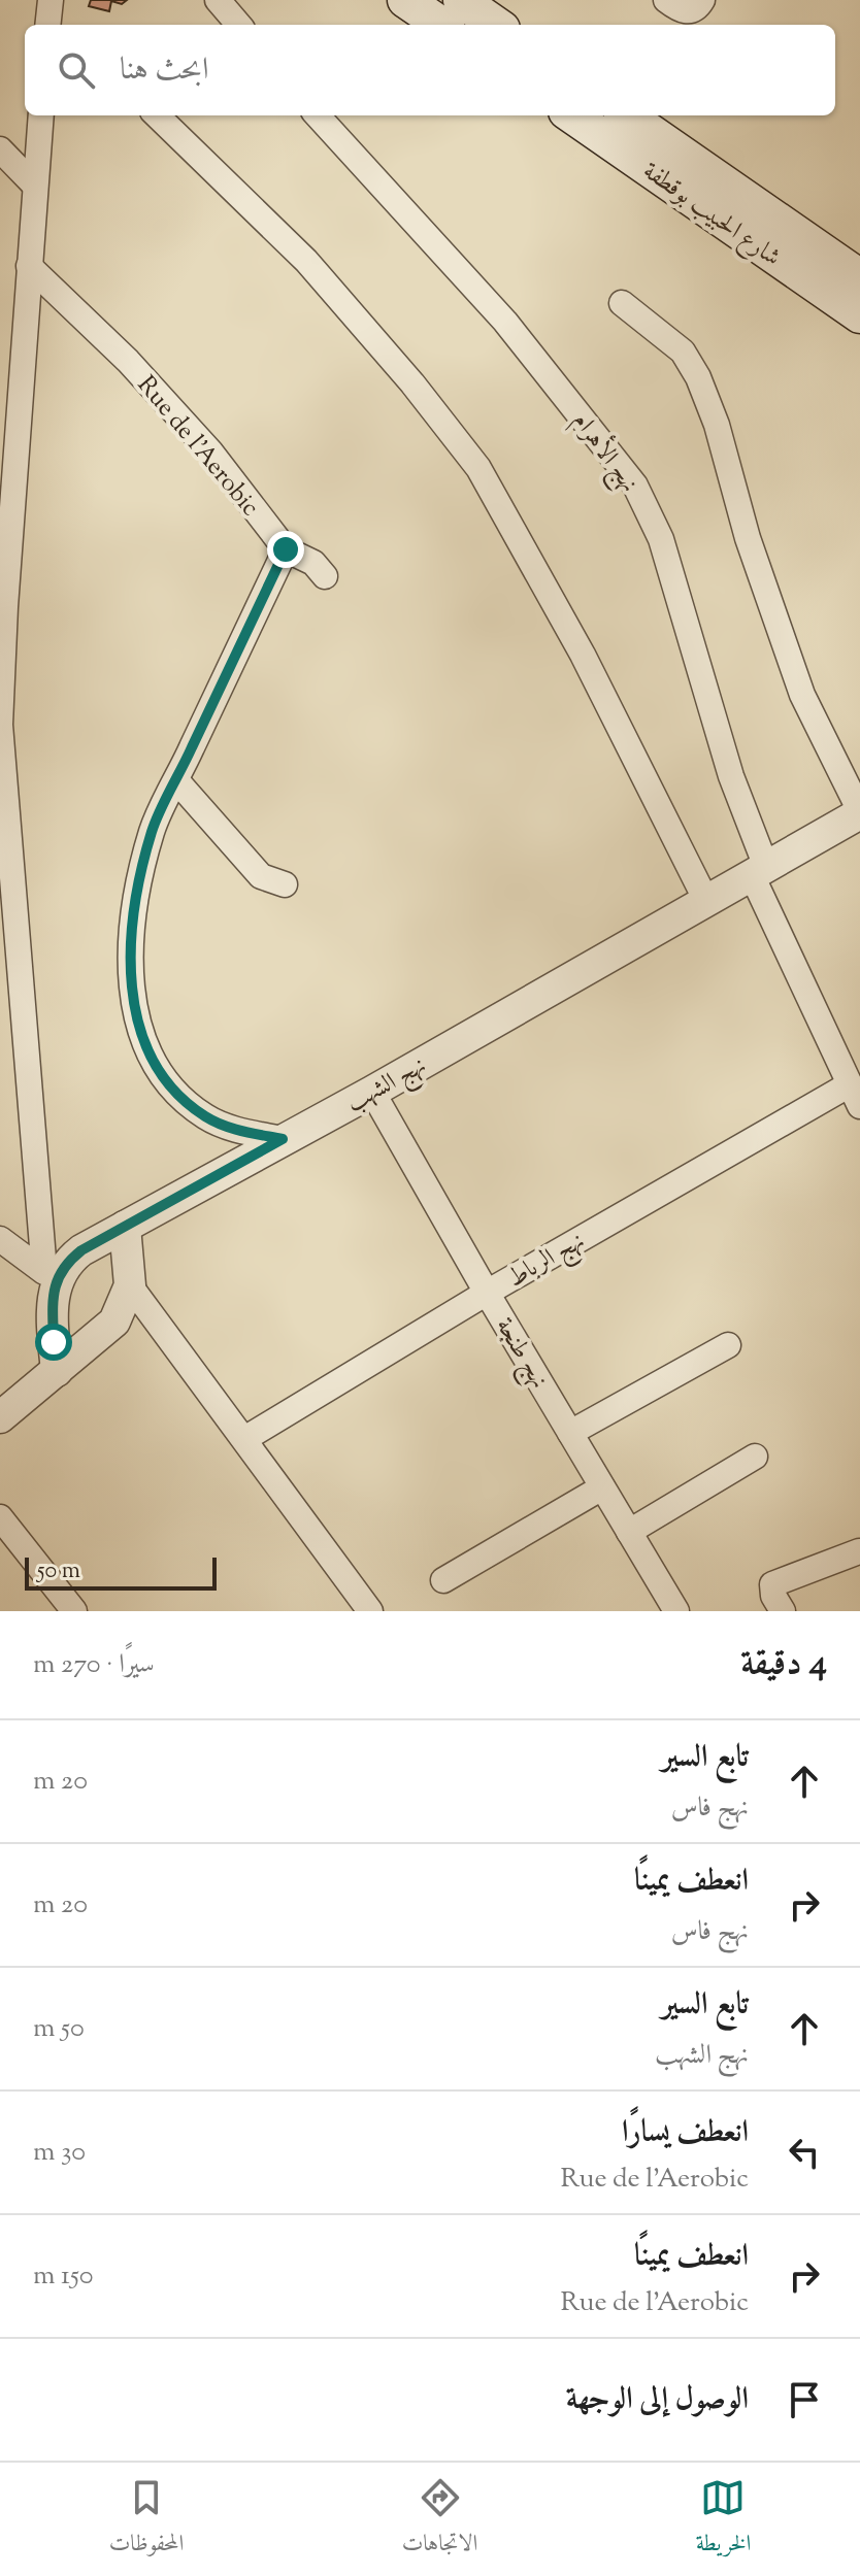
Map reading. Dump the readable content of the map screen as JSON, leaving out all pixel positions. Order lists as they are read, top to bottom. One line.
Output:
{"streets":{"main road":["شارع الحبيب بوقطفة"],"street":["Rue de l'Aerobic","نهج الأهرام","نهج الشهب","نهج الرباط","نهج طنجة"]},"crossings":[["نهج الأهرام","نهج الشهب"],["نهج الأهرام","نهج الرباط"],["نهج الشهب","نهج طنجة"],["نهج الرباط","نهج طنجة"]],"scale_bar":"50 m","page":{"search":"ابحث هنا","scale":"50 m","heading":["4 دقيقة","سيرًا · 270 m"],"list":[["تابع السير","نهج فاس","20 m"],["انعطف يمينًا","نهج فاس","20 m"],["تابع السير","نهج الشهب","50 m"],["انعطف يسارًا","Rue de l'Aerobic","30 m"],["انعطف يمينًا","Rue de l'Aerobic","150 m"],"الوصول إلى الوجهة"],"nav":["الخريطة","الاتجاهات","المحفوظات"]}}
